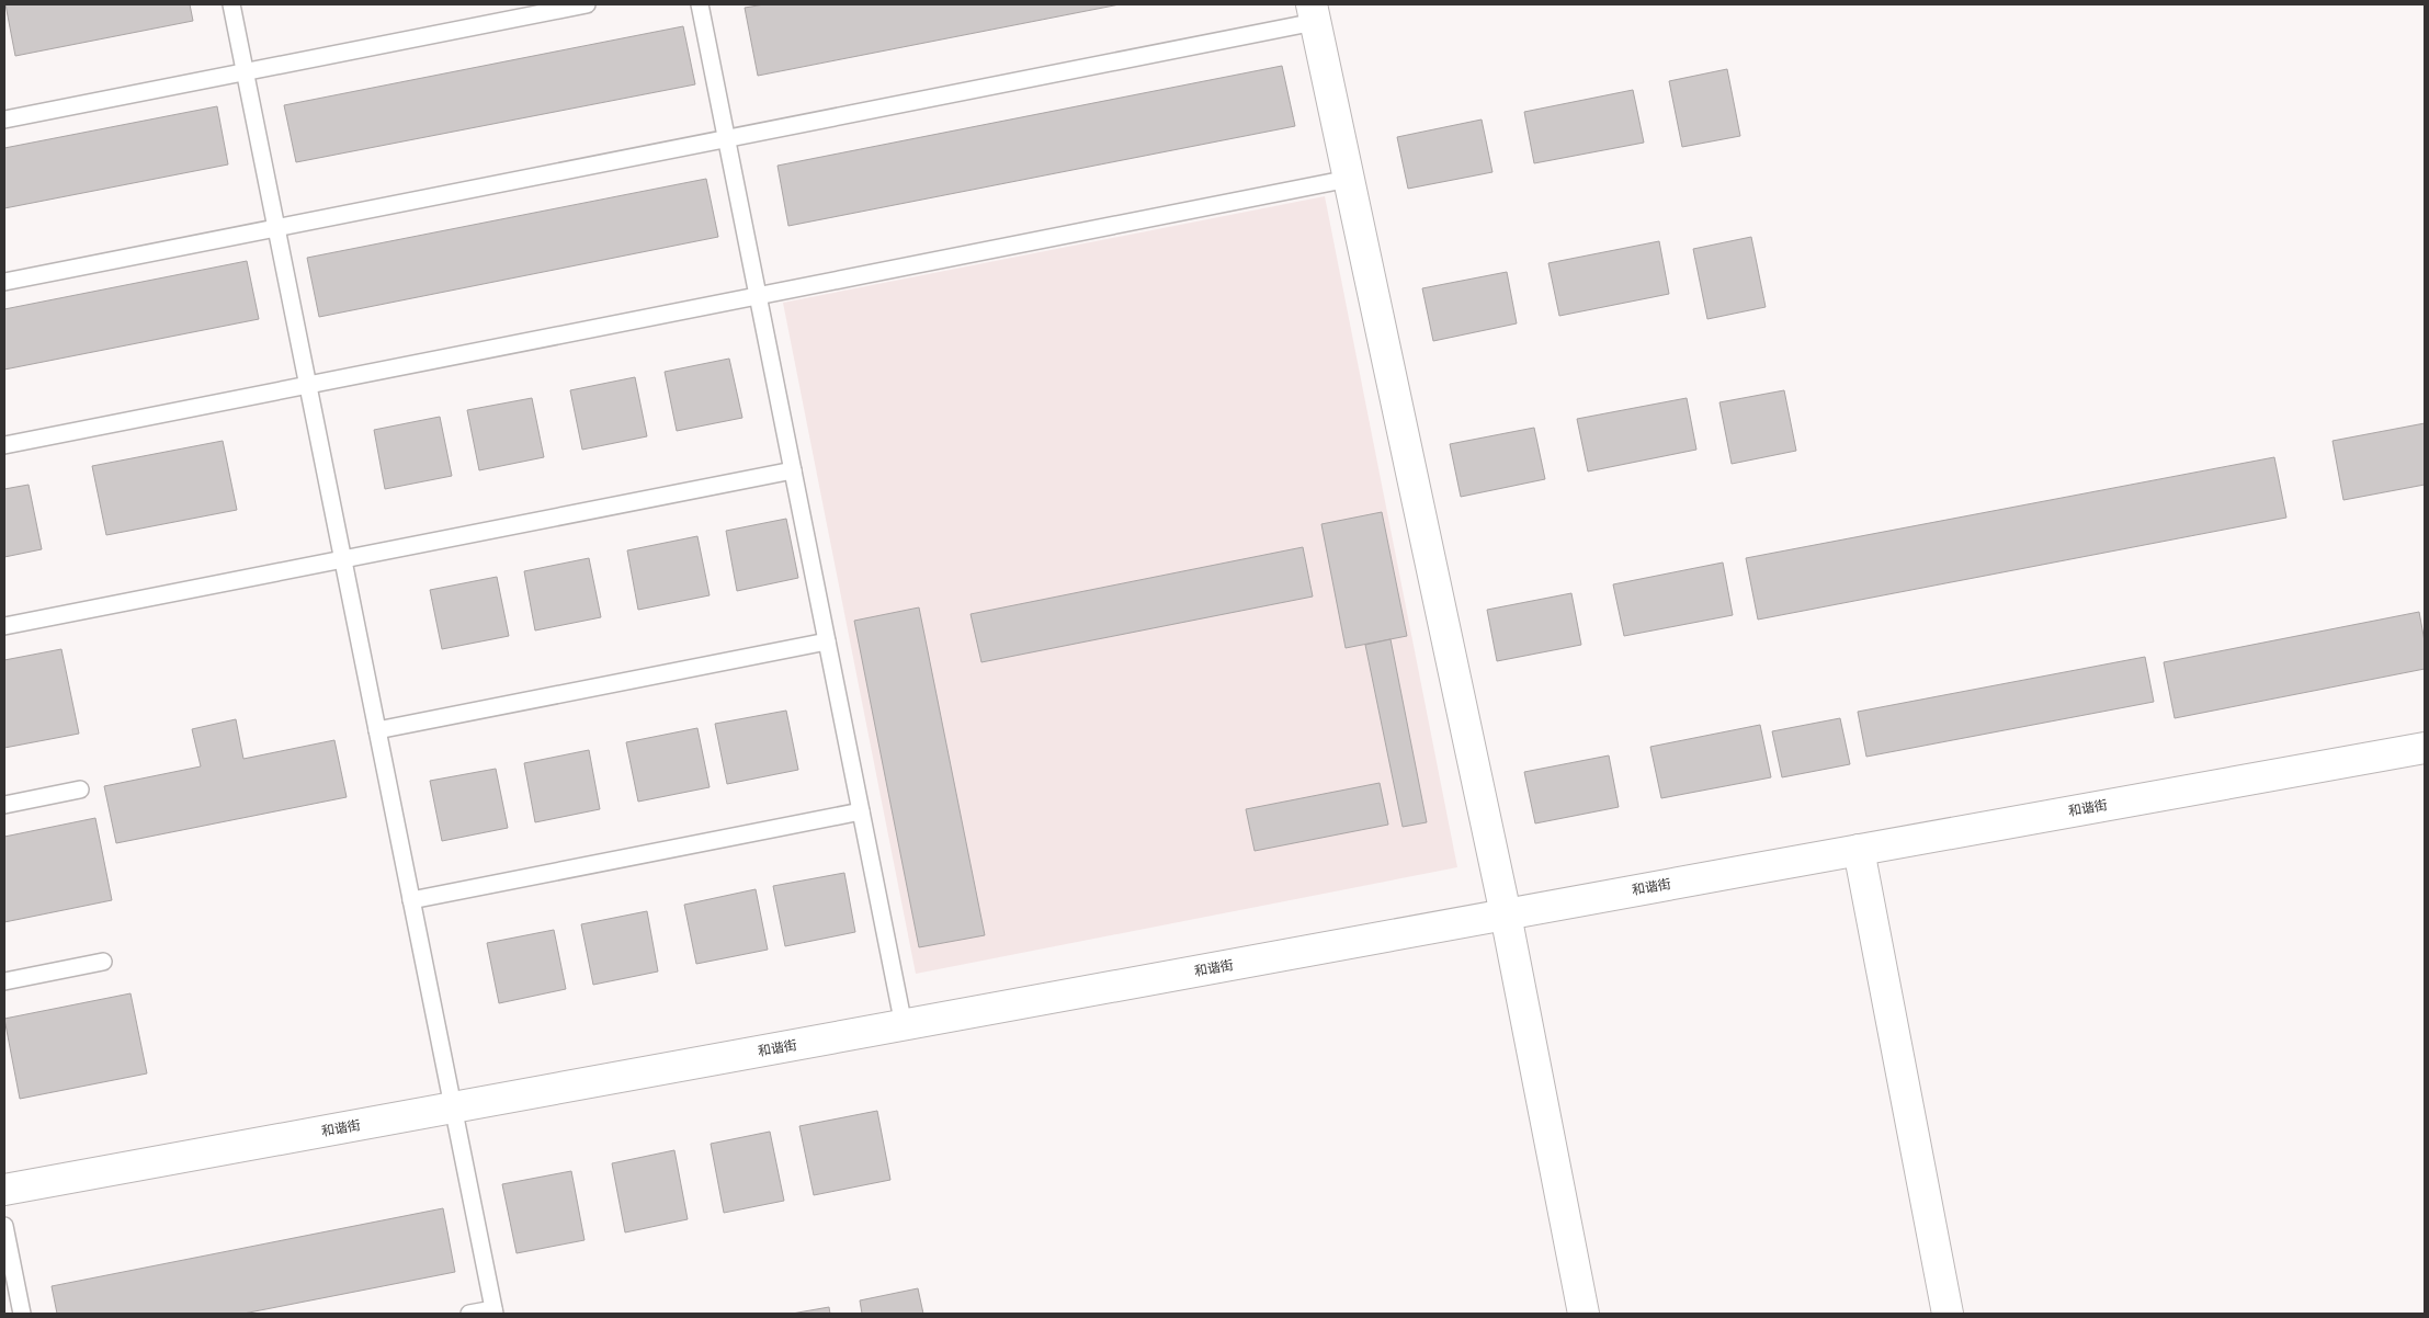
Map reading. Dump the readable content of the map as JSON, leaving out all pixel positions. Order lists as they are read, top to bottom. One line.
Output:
{"streets":{"street":["和谐街"]}}
